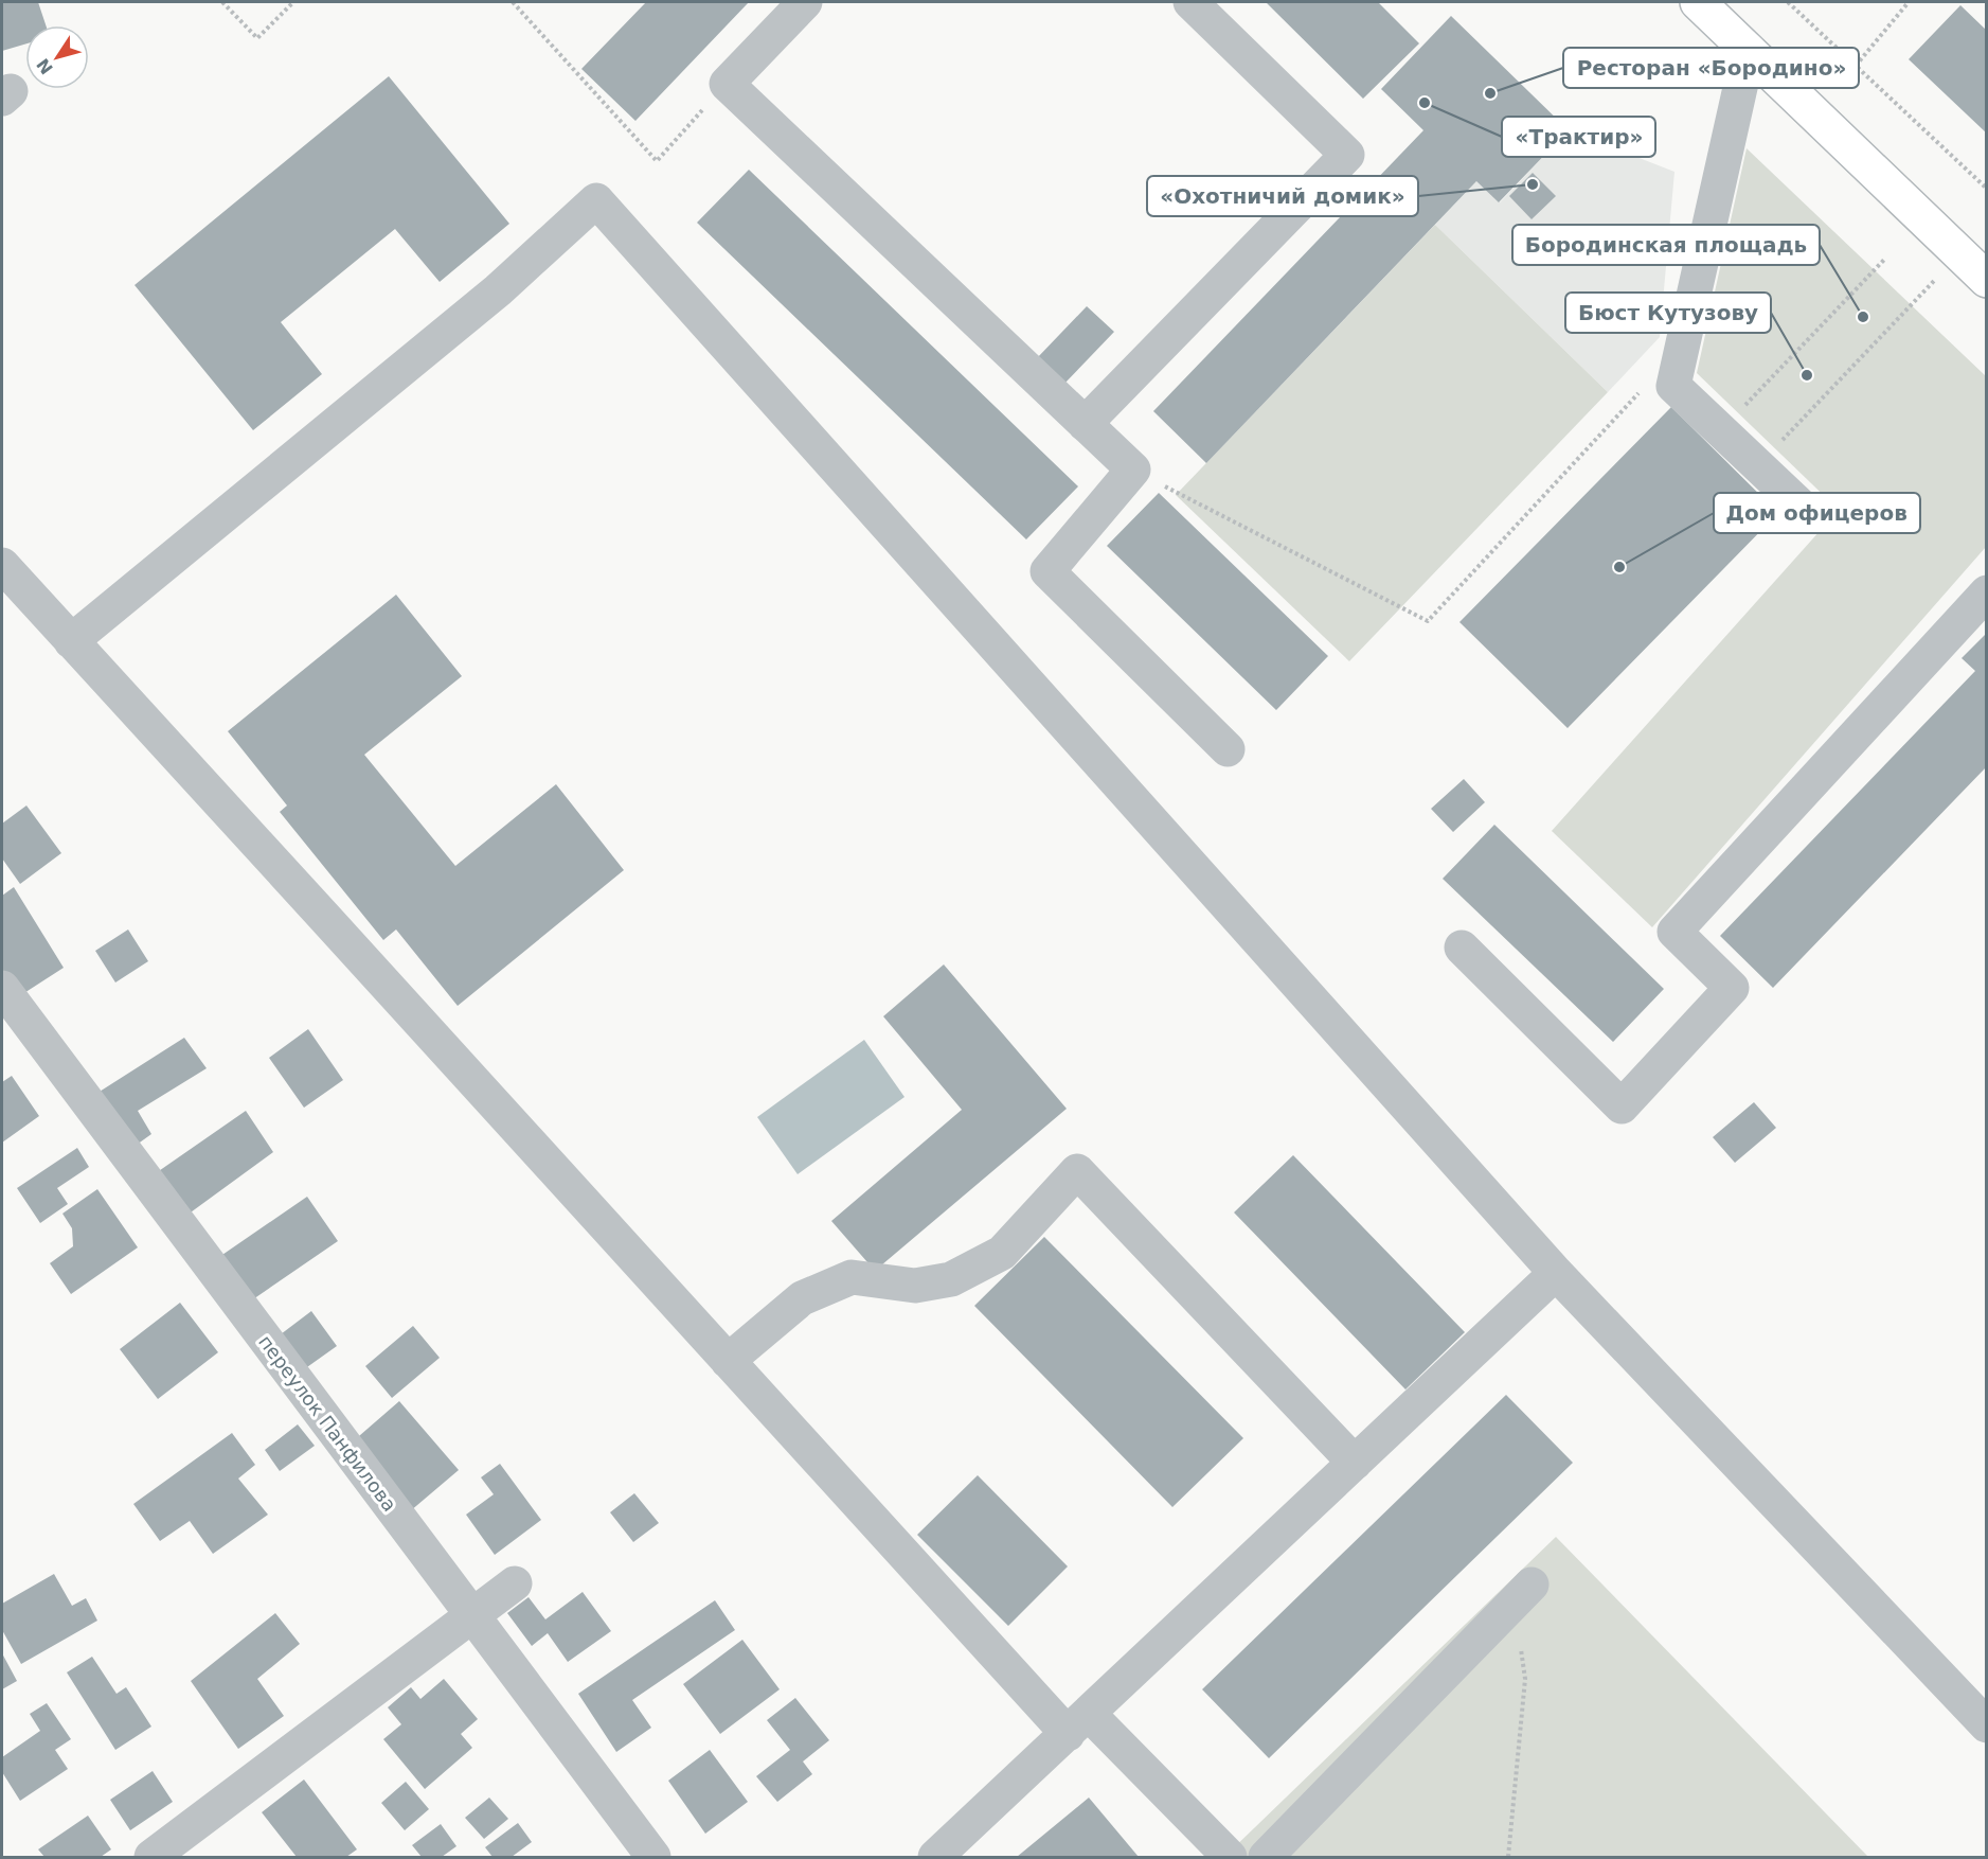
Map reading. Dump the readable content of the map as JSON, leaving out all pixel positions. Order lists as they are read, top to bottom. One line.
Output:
{"streets":{"street":["переулок Панфилова"]},"places":["Ресторан «Бородино»","«Трактир»","«Охотничий домик»","Бородинская площадь","Бюст Кутузову","Дом офицеров"],"north":"bottom left"}
